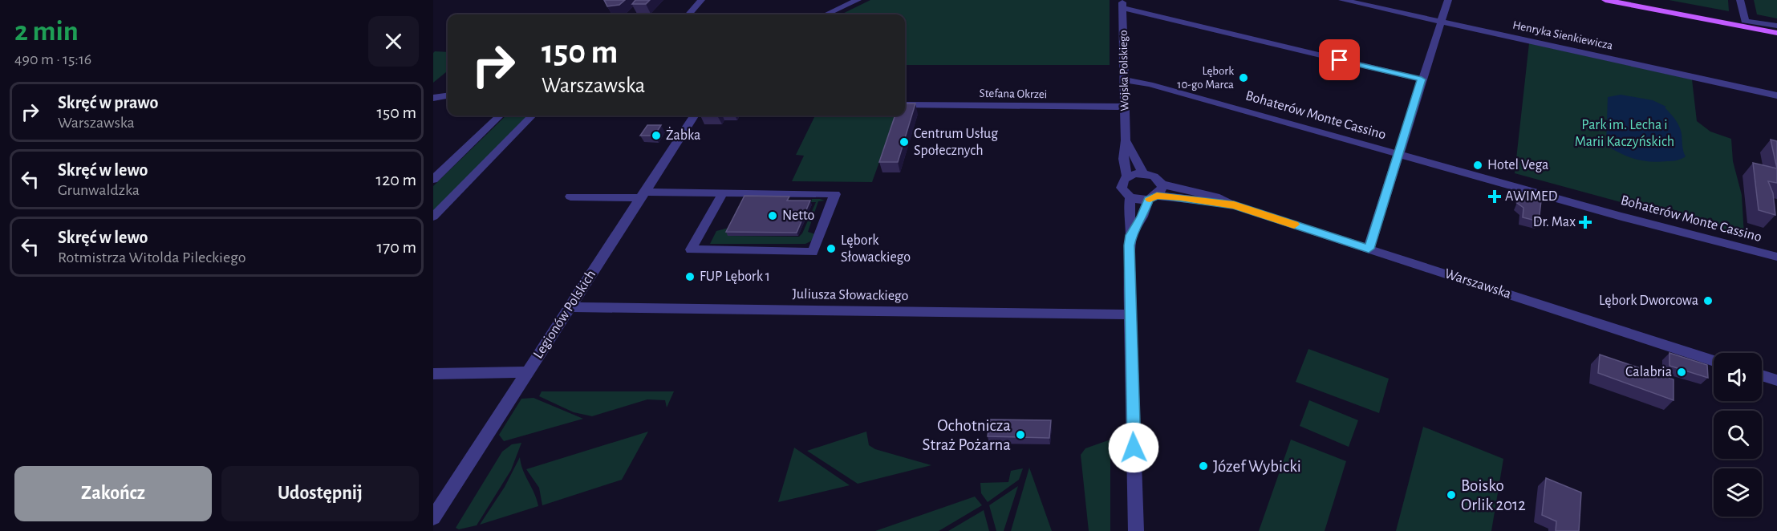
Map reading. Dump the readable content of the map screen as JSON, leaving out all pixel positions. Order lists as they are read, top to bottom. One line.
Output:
{"streets":{"street":["Henryka Sienkiewicza","Wojska Polskiego","Stefana Okrzei","Bohaterów Monte Cassino","Warszawska","Juliusza Słowackiego","Legionów Polskich"]},"crossings":[["Wojska Polskiego","Stefana Okrzei"],["Wojska Polskiego","Bohaterów Monte Cassino"],["Wojska Polskiego","Warszawska"],["Juliusza Słowackiego","Legionów Polskich"]],"parks":["Park im. Lecha i Marii Kaczyńskich"],"places":{"other":["Lębork 10-go Marca","Żabka","Centrum Usług Społecznych","Hotel Vega","Netto","Lębork Słowackiego","FUP Lębork 1","Lębork Dworcowa","Calabria","Ochotnicza Straż Pożarna","Józef Wybicki","Boisko Orlik 2012"],"health":["AWIMED","Dr. Max"]},"page":{"heading":["2 min","490 m · 15:16"],"turn":["150 m","Warszawska"],"list":[{"name":"Skręć w prawo","note":"Warszawska","value":"150 m"},{"name":"Skręć w lewo","note":"Grunwaldzka","value":"120 m"},{"name":"Skręć w lewo","note":"Rotmistrza Witolda Pileckiego","value":"170 m"}],"buttons":["Zakończ","Udostępnij"]}}
